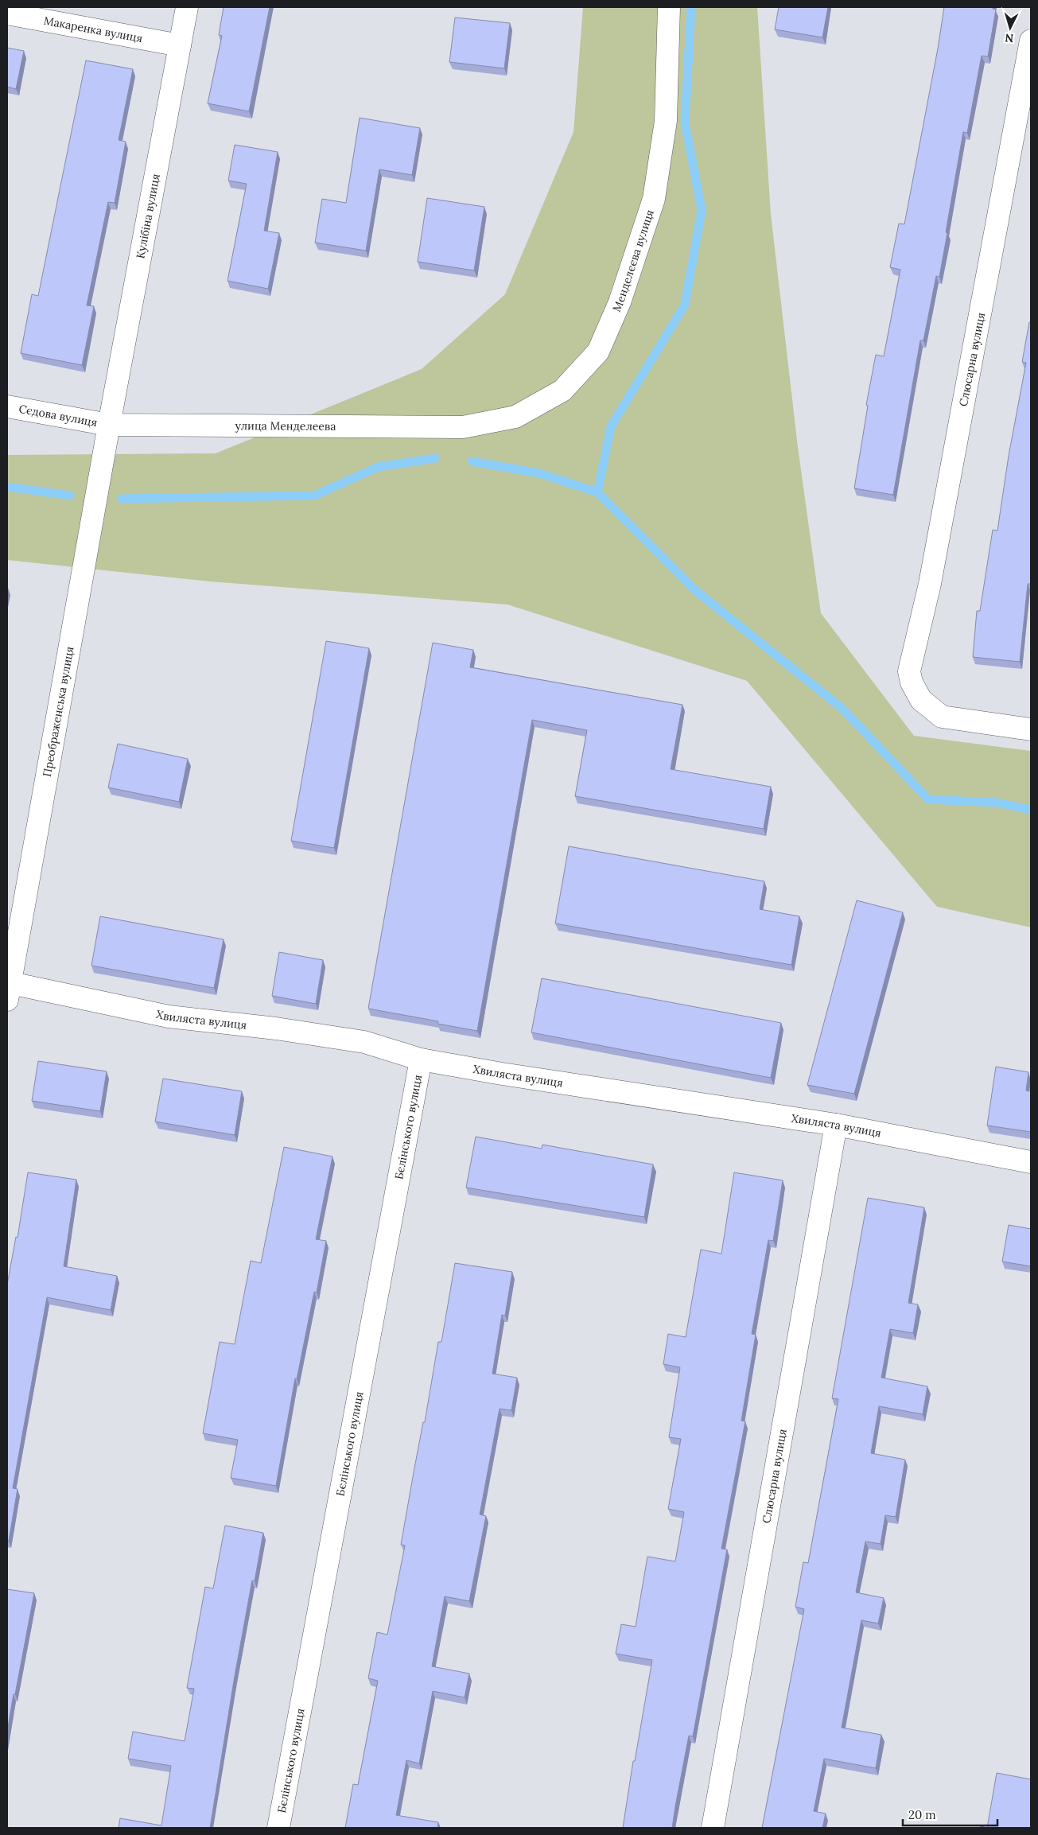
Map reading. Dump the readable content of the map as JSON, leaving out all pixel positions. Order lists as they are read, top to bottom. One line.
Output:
{"streets":{"street":["Макаренка вулиця","Кулібіна вулиця","Менделєєва вулиця","Слюсарна вулиця","Сєдова вулиця","улица Менделеева","Преображенська вулиця","Хвиляста вулиця","Бєлінського вулиця"]},"crossings":[["Макаренка вулиця","Кулібіна вулиця"],["Кулібіна вулиця","Сєдова вулиця"],["Кулібіна вулиця","улица Менделеева"],["Кулібіна вулиця","Преображенська вулиця"],["Менделєєва вулиця","улица Менделеева"],["Слюсарна вулиця","Хвиляста вулиця"],["Сєдова вулиця","улица Менделеева"],["Сєдова вулиця","Преображенська вулиця"],["улица Менделеева","Преображенська вулиця"],["Преображенська вулиця","Хвиляста вулиця"],["Хвиляста вулиця","Бєлінського вулиця"]],"scale_bar":"20 m","north":"bottom"}
